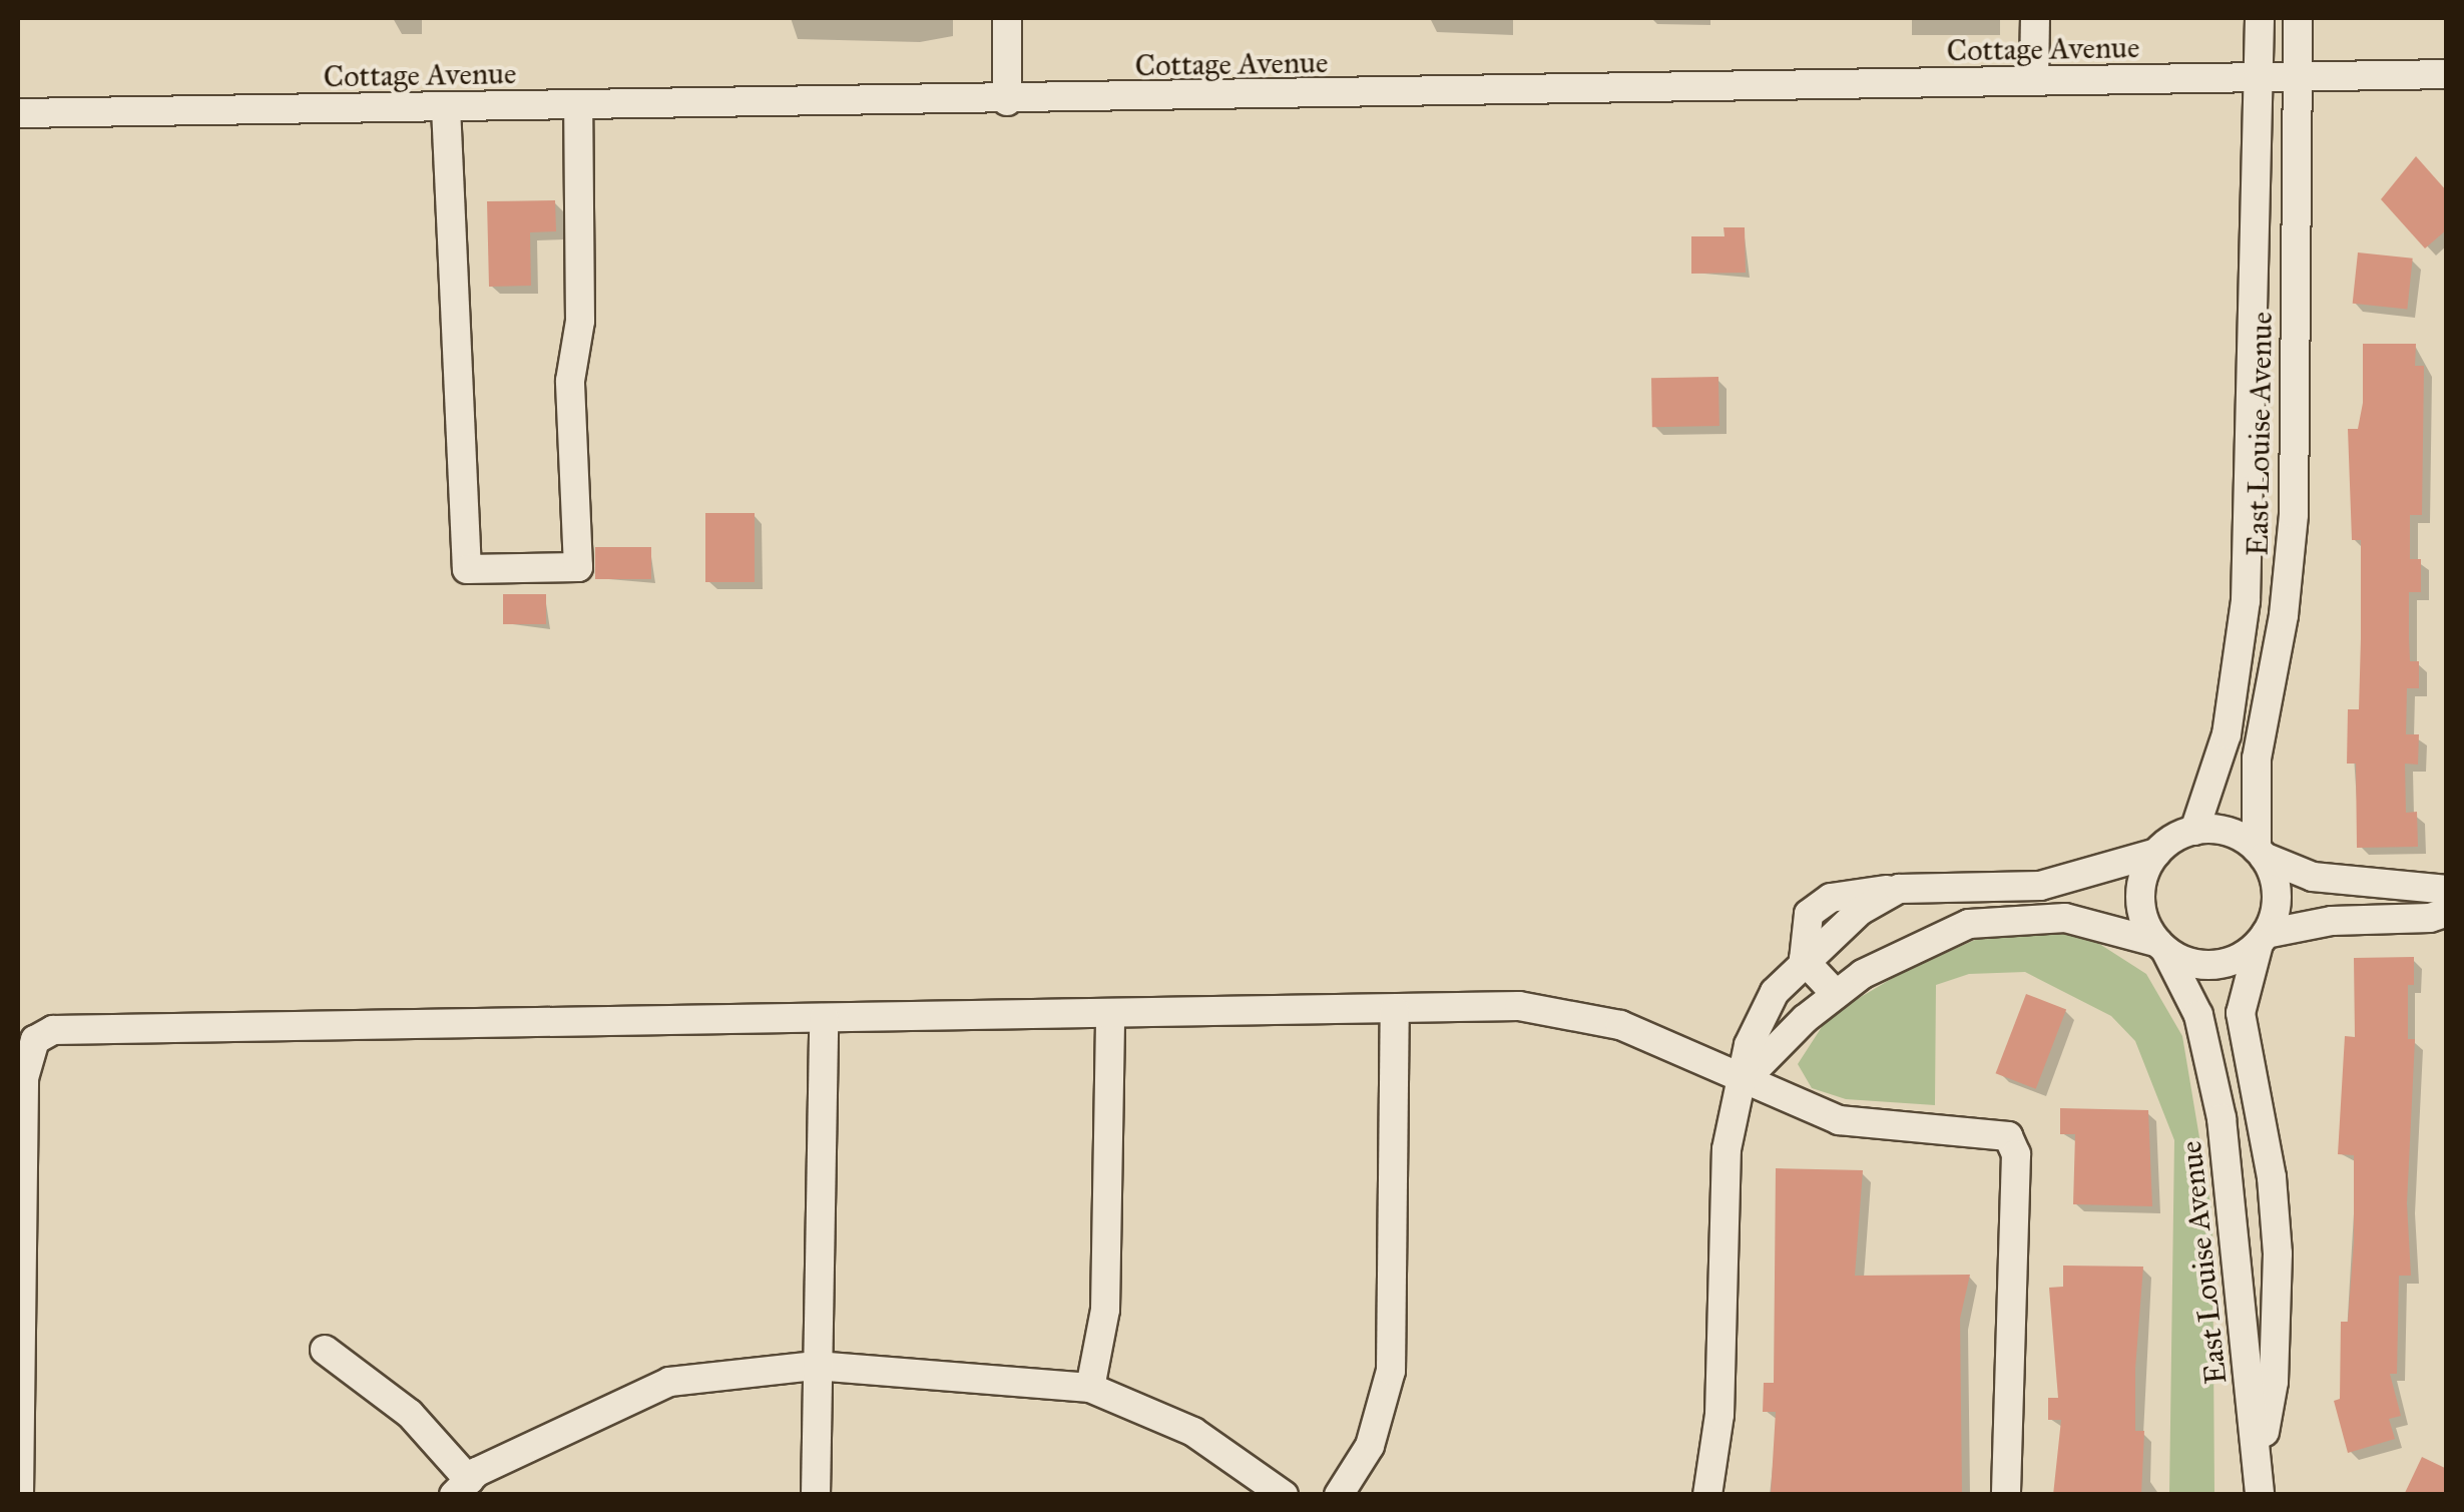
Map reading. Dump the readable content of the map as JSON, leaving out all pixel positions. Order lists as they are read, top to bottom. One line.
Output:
{"streets":{"street":["Cottage Avenue","East Louise Avenue"]},"crossings":[["Cottage Avenue","East Louise Avenue"]]}
